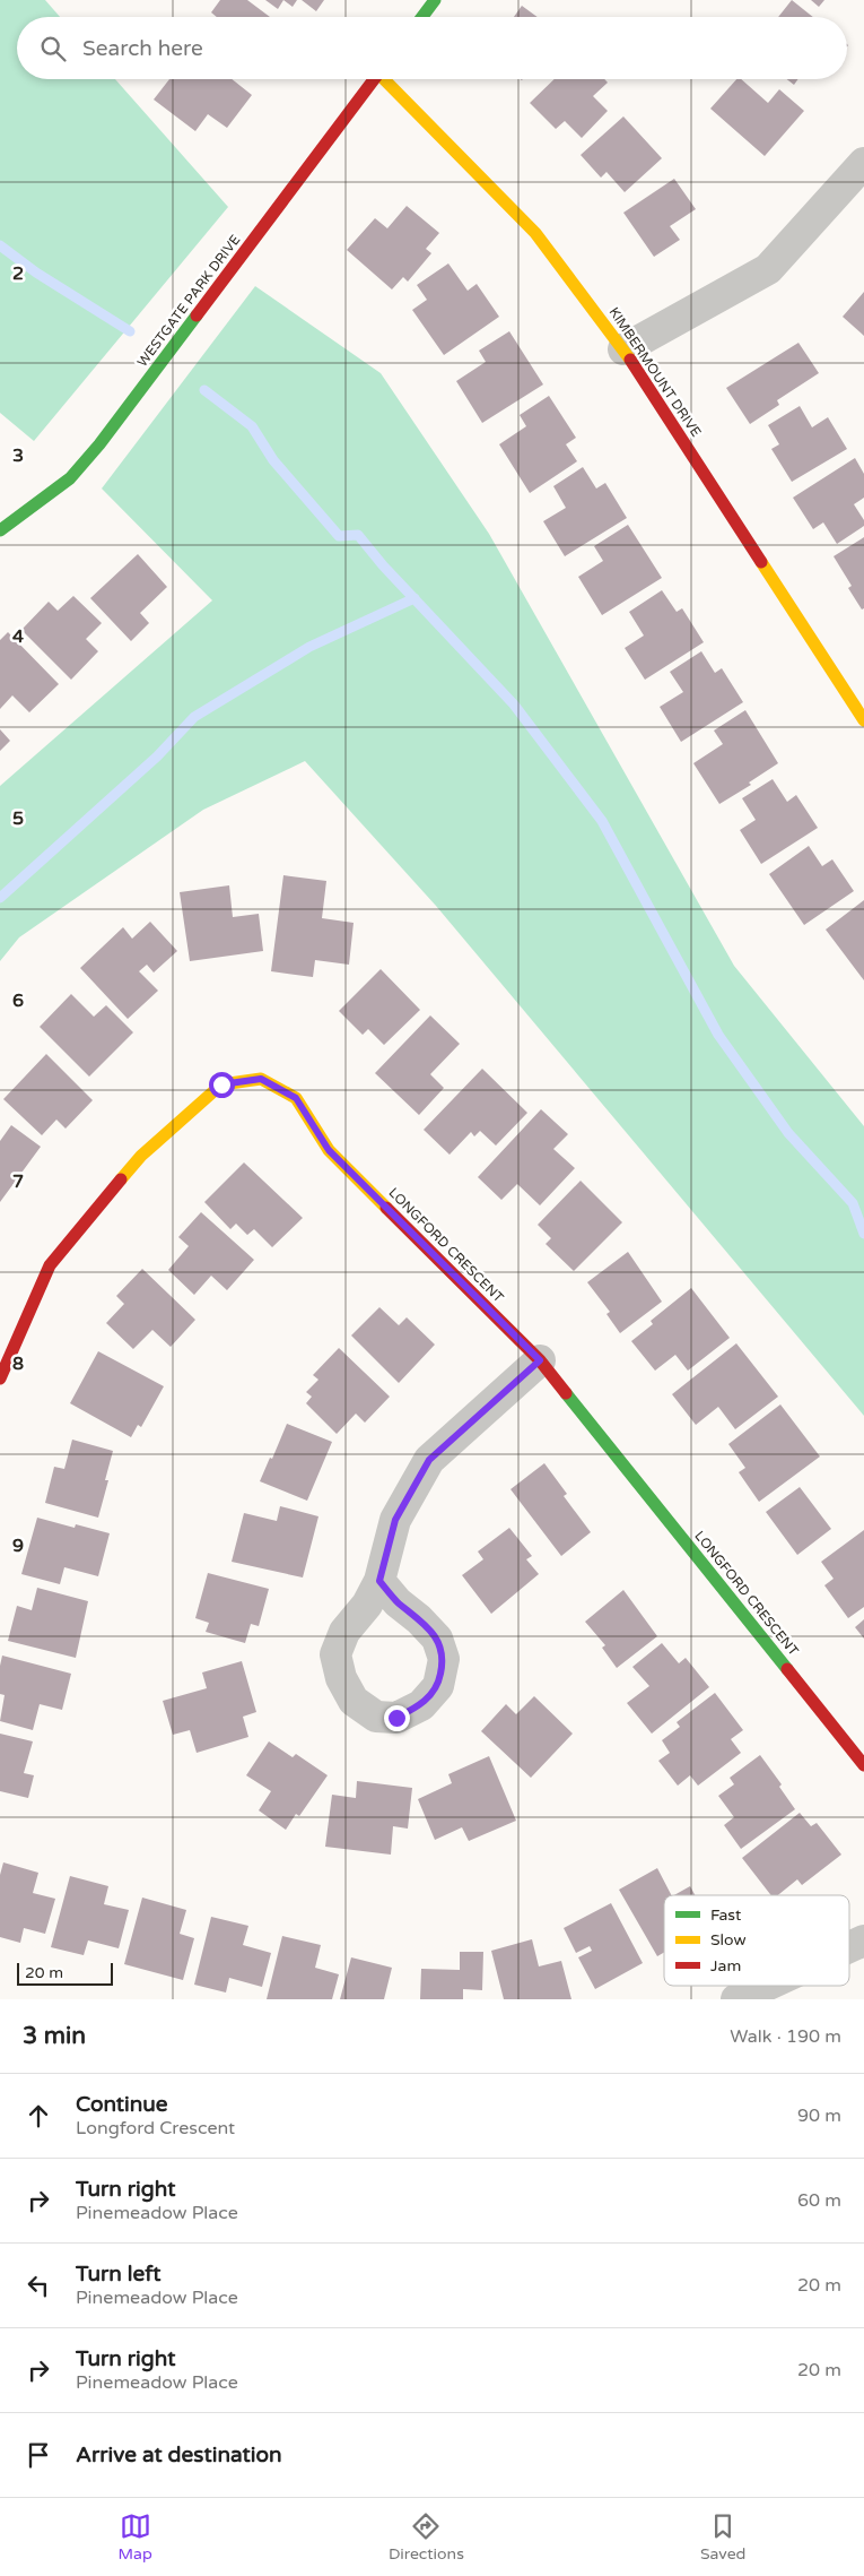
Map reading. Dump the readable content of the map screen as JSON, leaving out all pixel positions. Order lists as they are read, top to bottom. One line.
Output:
{"streets":{"street":["WESTGATE PARK DRIVE","KIMBERMOUNT DRIVE","LONGFORD CRESCENT"]},"legend":["Fast","Slow","Jam"],"scale_bar":"20 m","page":{"search":"Search here","scale":"20 m","heading":["3 min","Walk · 190 m"],"list":[["Continue","Longford Crescent","90 m"],["Turn right","Pinemeadow Place","60 m"],["Turn left","Pinemeadow Place","20 m"],["Turn right","Pinemeadow Place","20 m"],"Arrive at destination"],"nav":["Map","Directions","Saved"]},"grid":{"rows":["2","3","4","5","6","7","8","9"]}}
